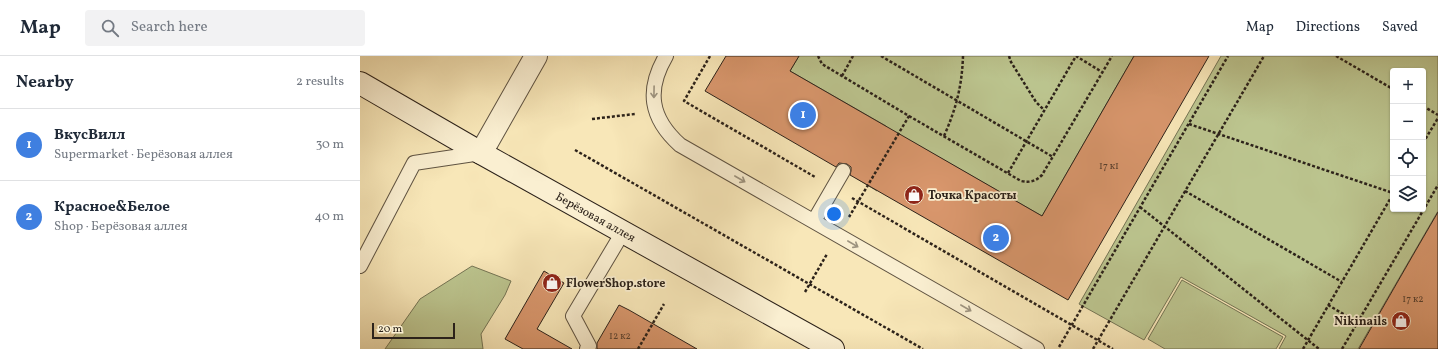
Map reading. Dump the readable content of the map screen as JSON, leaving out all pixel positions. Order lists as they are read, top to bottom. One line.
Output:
{"streets":{"main road":["Берёзовая аллея"]},"places":{"shop":["Точка Красоты","FlowerShop.store","Nikinails"]},"house_numbers":["17 к1","17 к2","12 к2"],"scale_bar":"20 m","page":{"header":"Map","search":"Search here","nav":["Map","Directions","Saved"],"heading":["Nearby","2 results"],"map_buttons":["+","−"],"pins":["1","2"],"list":[{"mark":"1","name":"ВкусВилл","note":"Supermarket · Берёзовая аллея","value":"30 m"},{"mark":"2","name":"Красное&Белое","note":"Shop · Берёзовая аллея","value":"40 m"}],"scale":"20 m"}}
